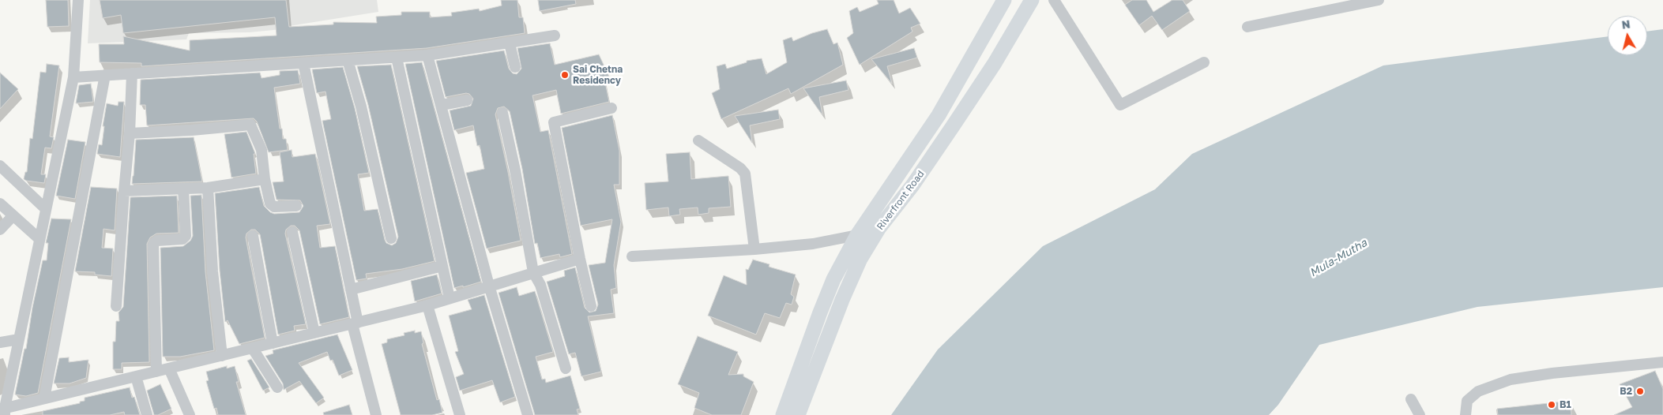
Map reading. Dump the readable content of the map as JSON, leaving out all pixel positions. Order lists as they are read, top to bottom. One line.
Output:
{"streets":{"street":["Riverfront Road"]},"water":["Mula-Mutha"],"places":["Sai Chetna Residency","B2","B1"],"north":"top"}
